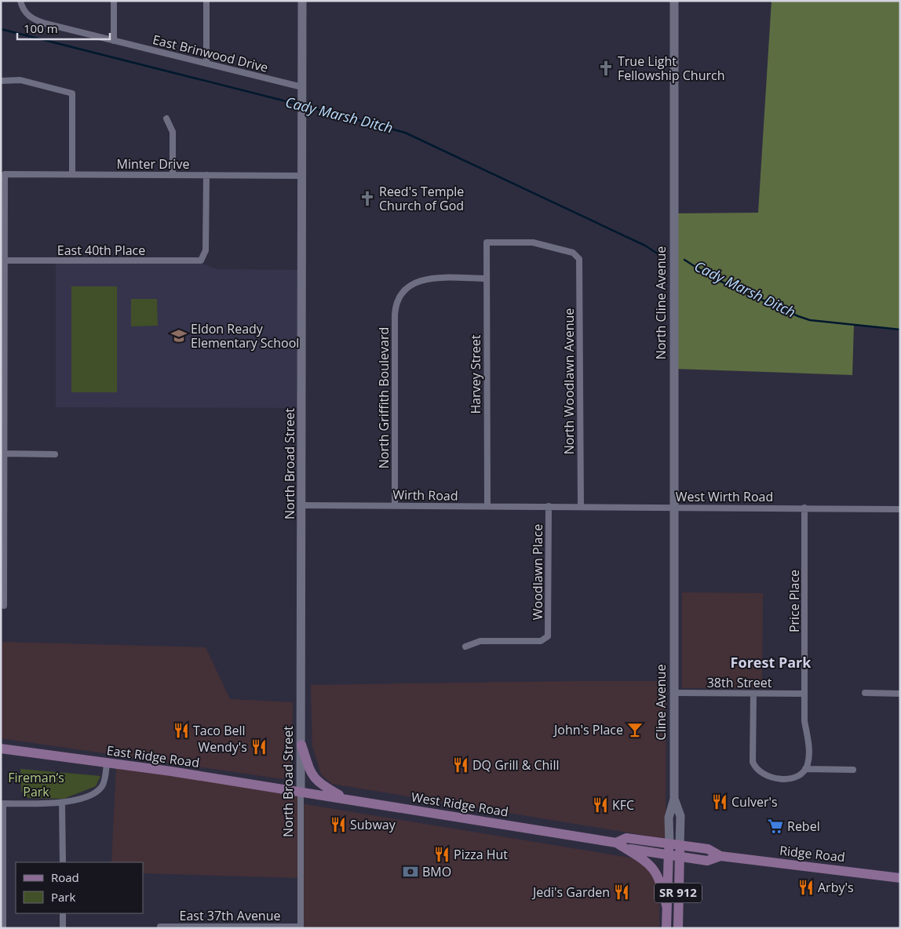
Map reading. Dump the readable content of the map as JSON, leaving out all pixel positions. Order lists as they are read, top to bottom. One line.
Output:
{"streets":{"main road":["Cline Avenue","East Ridge Road","West Ridge Road","Ridge Road","SR 912"],"street":["East Brinwood Drive","Minter Drive","East 40th Place","North Cline Avenue","Harvey Street","North Woodlawn Avenue","North Griffith Boulevard","North Broad Street","Wirth Road","West Wirth Road","Woodlawn Place","Price Place","38th Street","East 37th Avenue"]},"crossings":[["East Brinwood Drive","North Broad Street"],["Minter Drive","East 40th Place"],["Minter Drive","North Broad Street"],["North Cline Avenue","West Wirth Road"],["North Cline Avenue","Cline Avenue"],["Harvey Street","North Woodlawn Avenue"],["Harvey Street","North Griffith Boulevard"],["Harvey Street","Wirth Road"],["North Woodlawn Avenue","West Wirth Road"],["North Griffith Boulevard","Wirth Road"],["North Broad Street","Wirth Road"],["North Broad Street","East Ridge Road"],["North Broad Street","West Ridge Road"],["North Broad Street","East 37th Avenue"],["Wirth Road","West Wirth Road"],["Wirth Road","Woodlawn Place"],["West Wirth Road","Woodlawn Place"],["West Wirth Road","Price Place"],["Price Place","38th Street"],["38th Street","Cline Avenue"],["Cline Avenue","West Ridge Road"],["Cline Avenue","Ridge Road"],["East Ridge Road","West Ridge Road"],["West Ridge Road","Ridge Road"]],"districts":["Forest Park"],"water":["Cady Marsh Ditch"],"parks":["Fireman’s Park"],"places":{"church":["True Light Fellowship Church","Reed's Temple Church of God"],"school or university":["Eldon Ready Elementary School"],"bar":["John's Place"],"restaurant":["Taco Bell","Wendy's","DQ Grill & Chill","Culver's","KFC","Subway","Pizza Hut","Arby's","Jedi's Garden"],"supermarket":["Rebel"],"bank":["BMO"]},"legend":["Road","Park"],"scale_bar":"100 m"}
